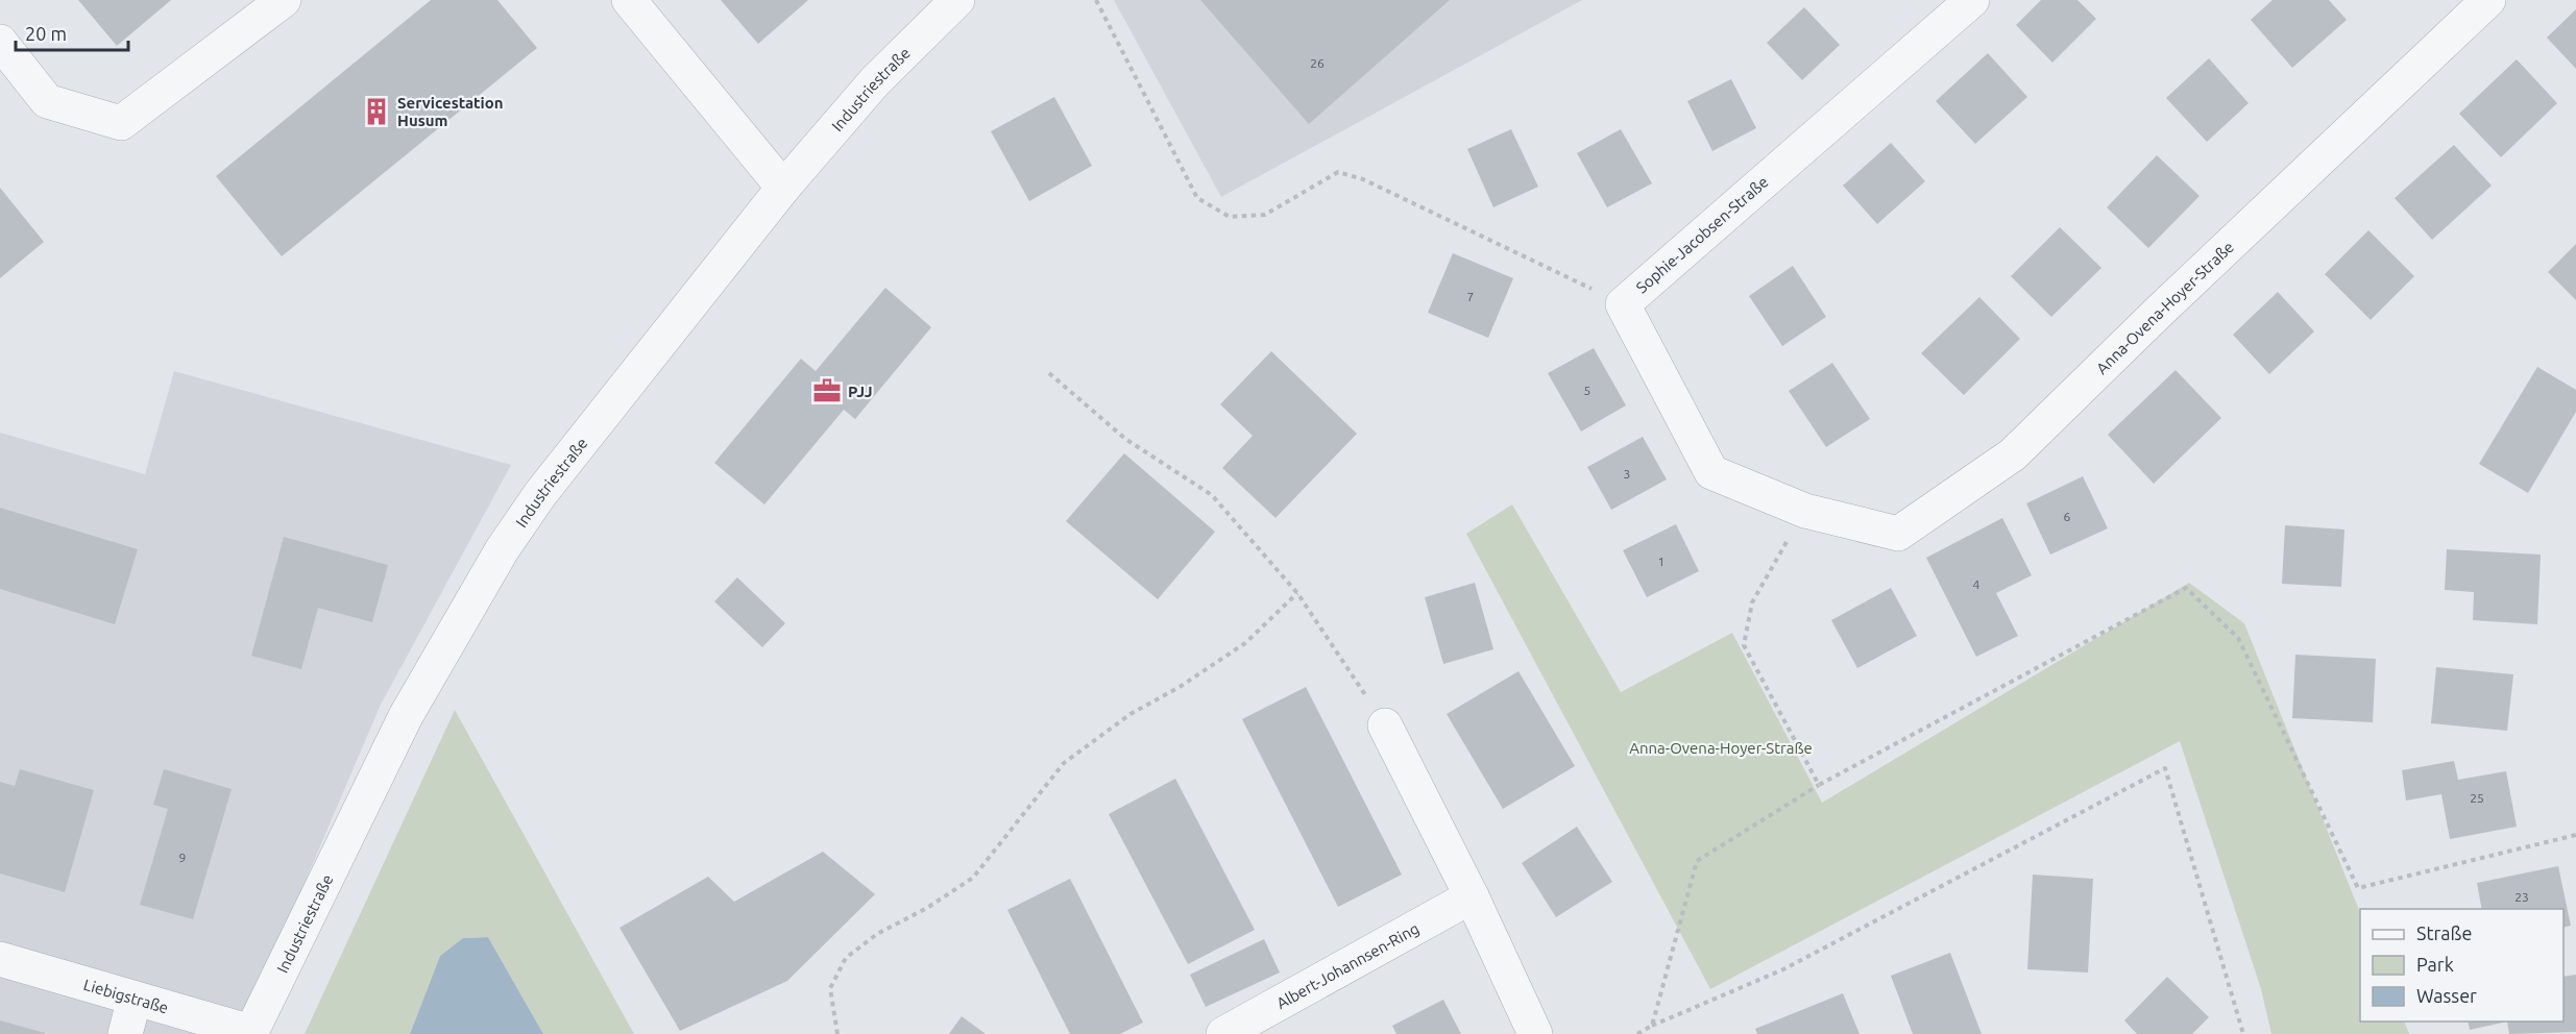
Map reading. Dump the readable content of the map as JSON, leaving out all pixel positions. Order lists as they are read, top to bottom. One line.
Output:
{"streets":{"street":["Industriestraße","Sophie-Jacobsen-Straße","Anna-Ovena-Hoyer-Straße","Albert-Johannsen-Ring","Liebigstraße"]},"crossings":[["Industriestraße","Liebigstraße"],["Sophie-Jacobsen-Straße","Anna-Ovena-Hoyer-Straße"]],"parks":["Anna-Ovena-Hoyer-Straße"],"places":{"building":["Servicestation Husum"],"office":["PJJ"]},"house_numbers":["26","7","5","3","6","1","4","25","9","23"],"legend":["Straße","Park","Wasser"],"scale_bar":"20 m"}
